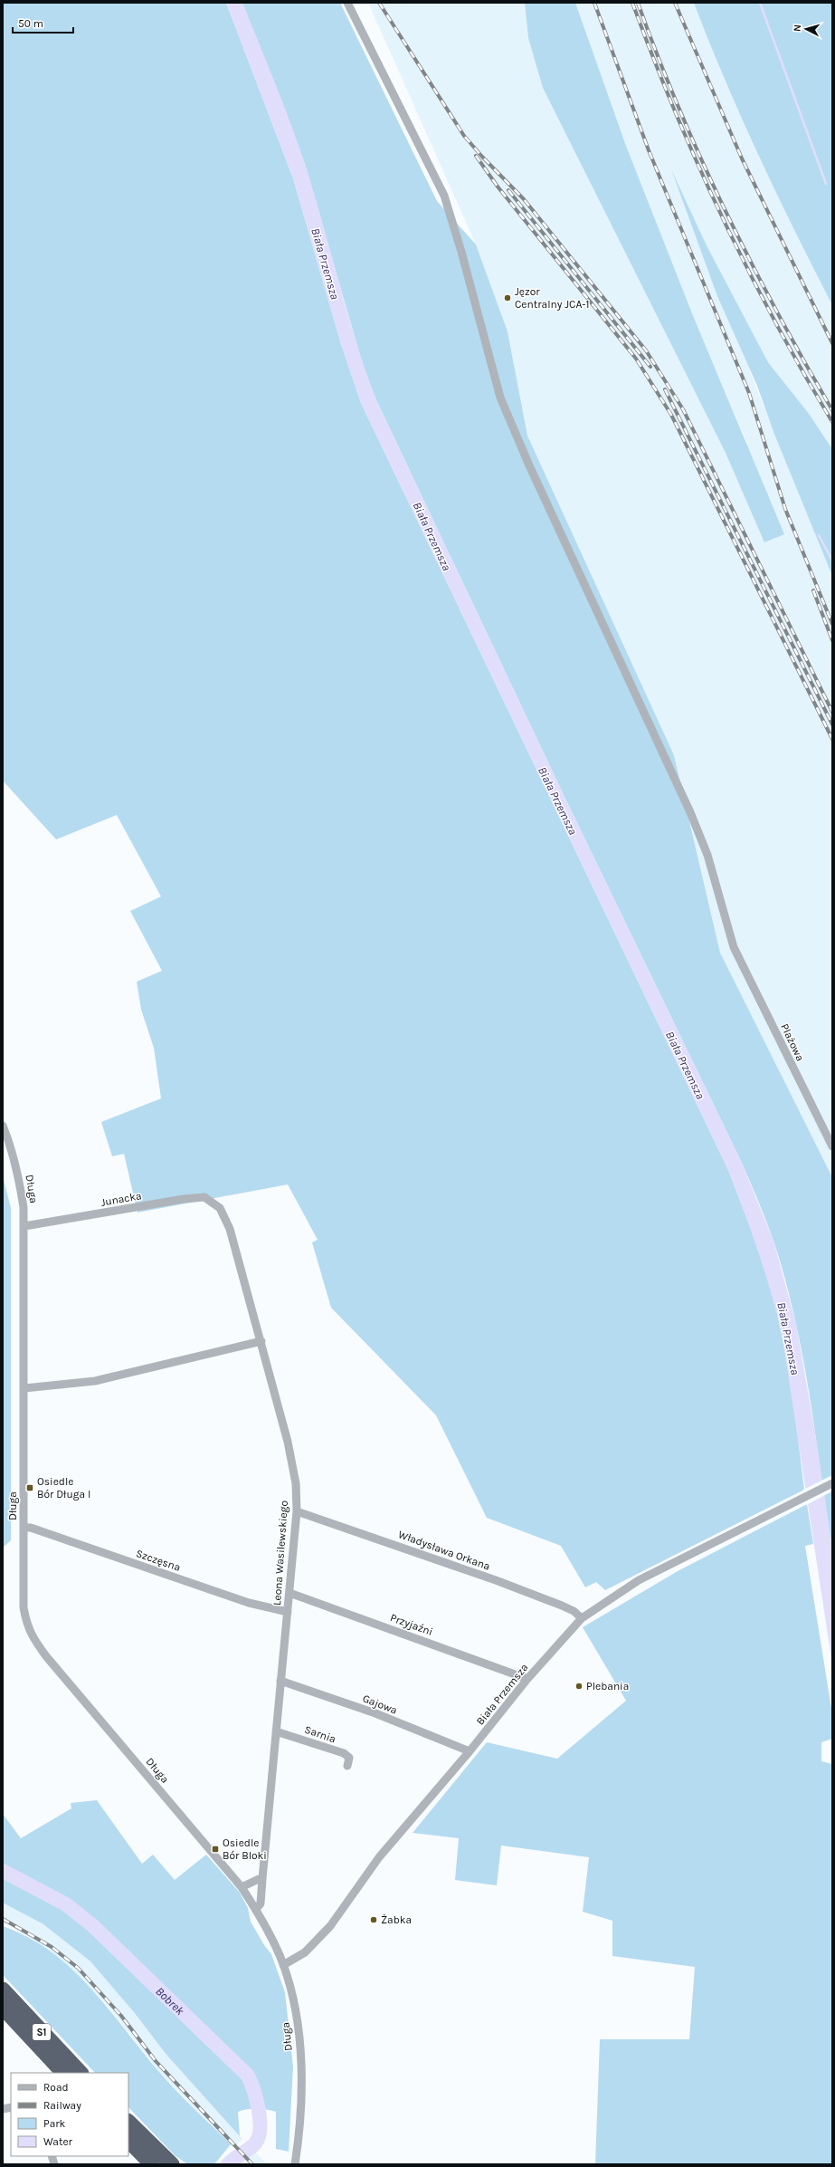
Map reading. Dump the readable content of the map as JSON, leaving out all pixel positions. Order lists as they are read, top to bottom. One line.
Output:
{"streets":{"highway":["S1"],"street":["Plażowa","Długa","Junacka","Władysława Orkana","Leona Wasilewskiego","Szczęsna","Przyjaźni","Biała Przemsza","Gajowa","Sarnia"]},"crossings":[["Długa","Junacka"],["Długa","Leona Wasilewskiego"],["Długa","Szczęsna"],["Długa","Biała Przemsza"],["Junacka","Leona Wasilewskiego"],["Władysława Orkana","Leona Wasilewskiego"],["Władysława Orkana","Biała Przemsza"],["Leona Wasilewskiego","Szczęsna"],["Leona Wasilewskiego","Przyjaźni"],["Leona Wasilewskiego","Gajowa"],["Leona Wasilewskiego","Sarnia"],["Przyjaźni","Biała Przemsza"],["Biała Przemsza","Gajowa"]],"water":["Biała Przemsza","Bobrek"],"places":{"other":["Jęzor Centralny JCA-1","Plebania","Żabka"],"transit":["Osiedle Bór Długa I","Osiedle Bór Bloki"]},"legend":["Road","Railway","Park","Water"],"scale_bar":"50 m","north":"left"}
